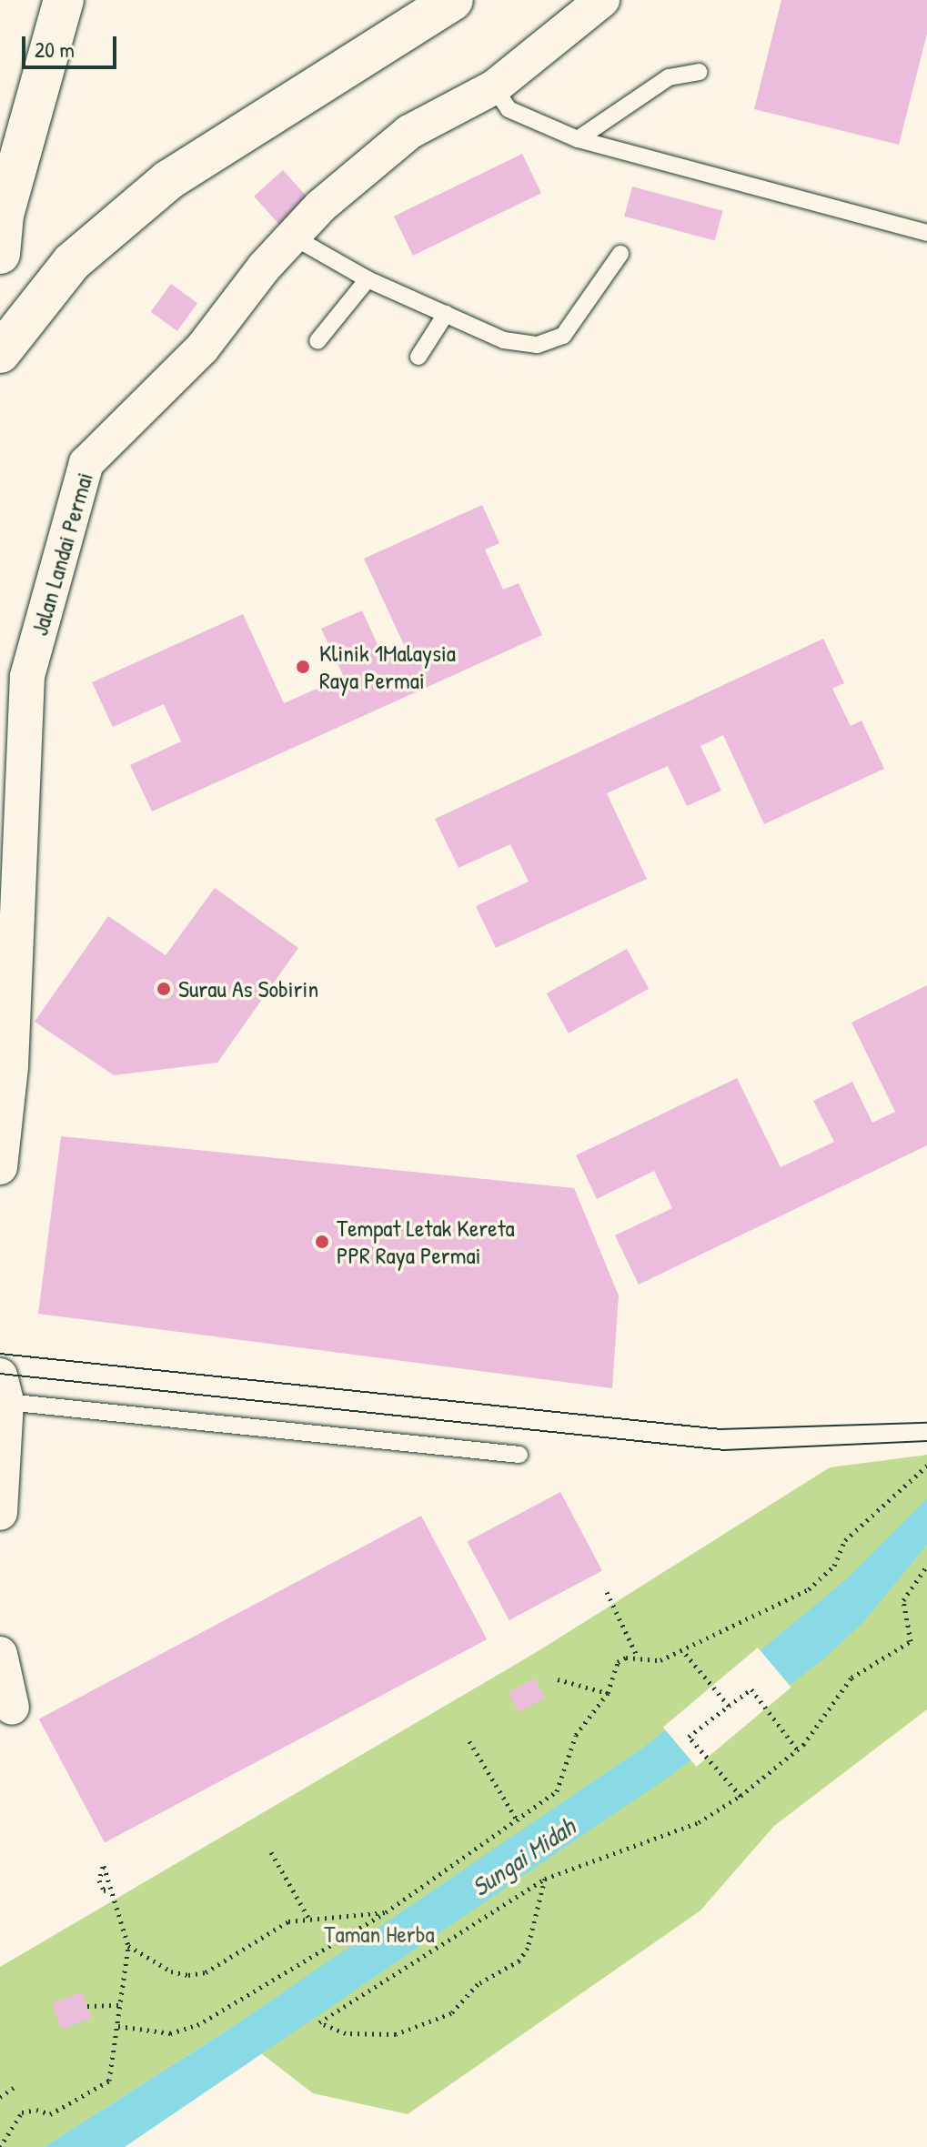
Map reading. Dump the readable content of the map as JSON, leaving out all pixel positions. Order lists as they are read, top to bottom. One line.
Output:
{"streets":{"street":["Jalan Landai Permai"]},"water":["Sungai Midah"],"parks":["Taman Herba"],"places":["Klinik 1Malaysia Raya Permai","Surau As Sobirin","Tempat Letak Kereta PPR Raya Permai"],"scale_bar":"20 m"}
